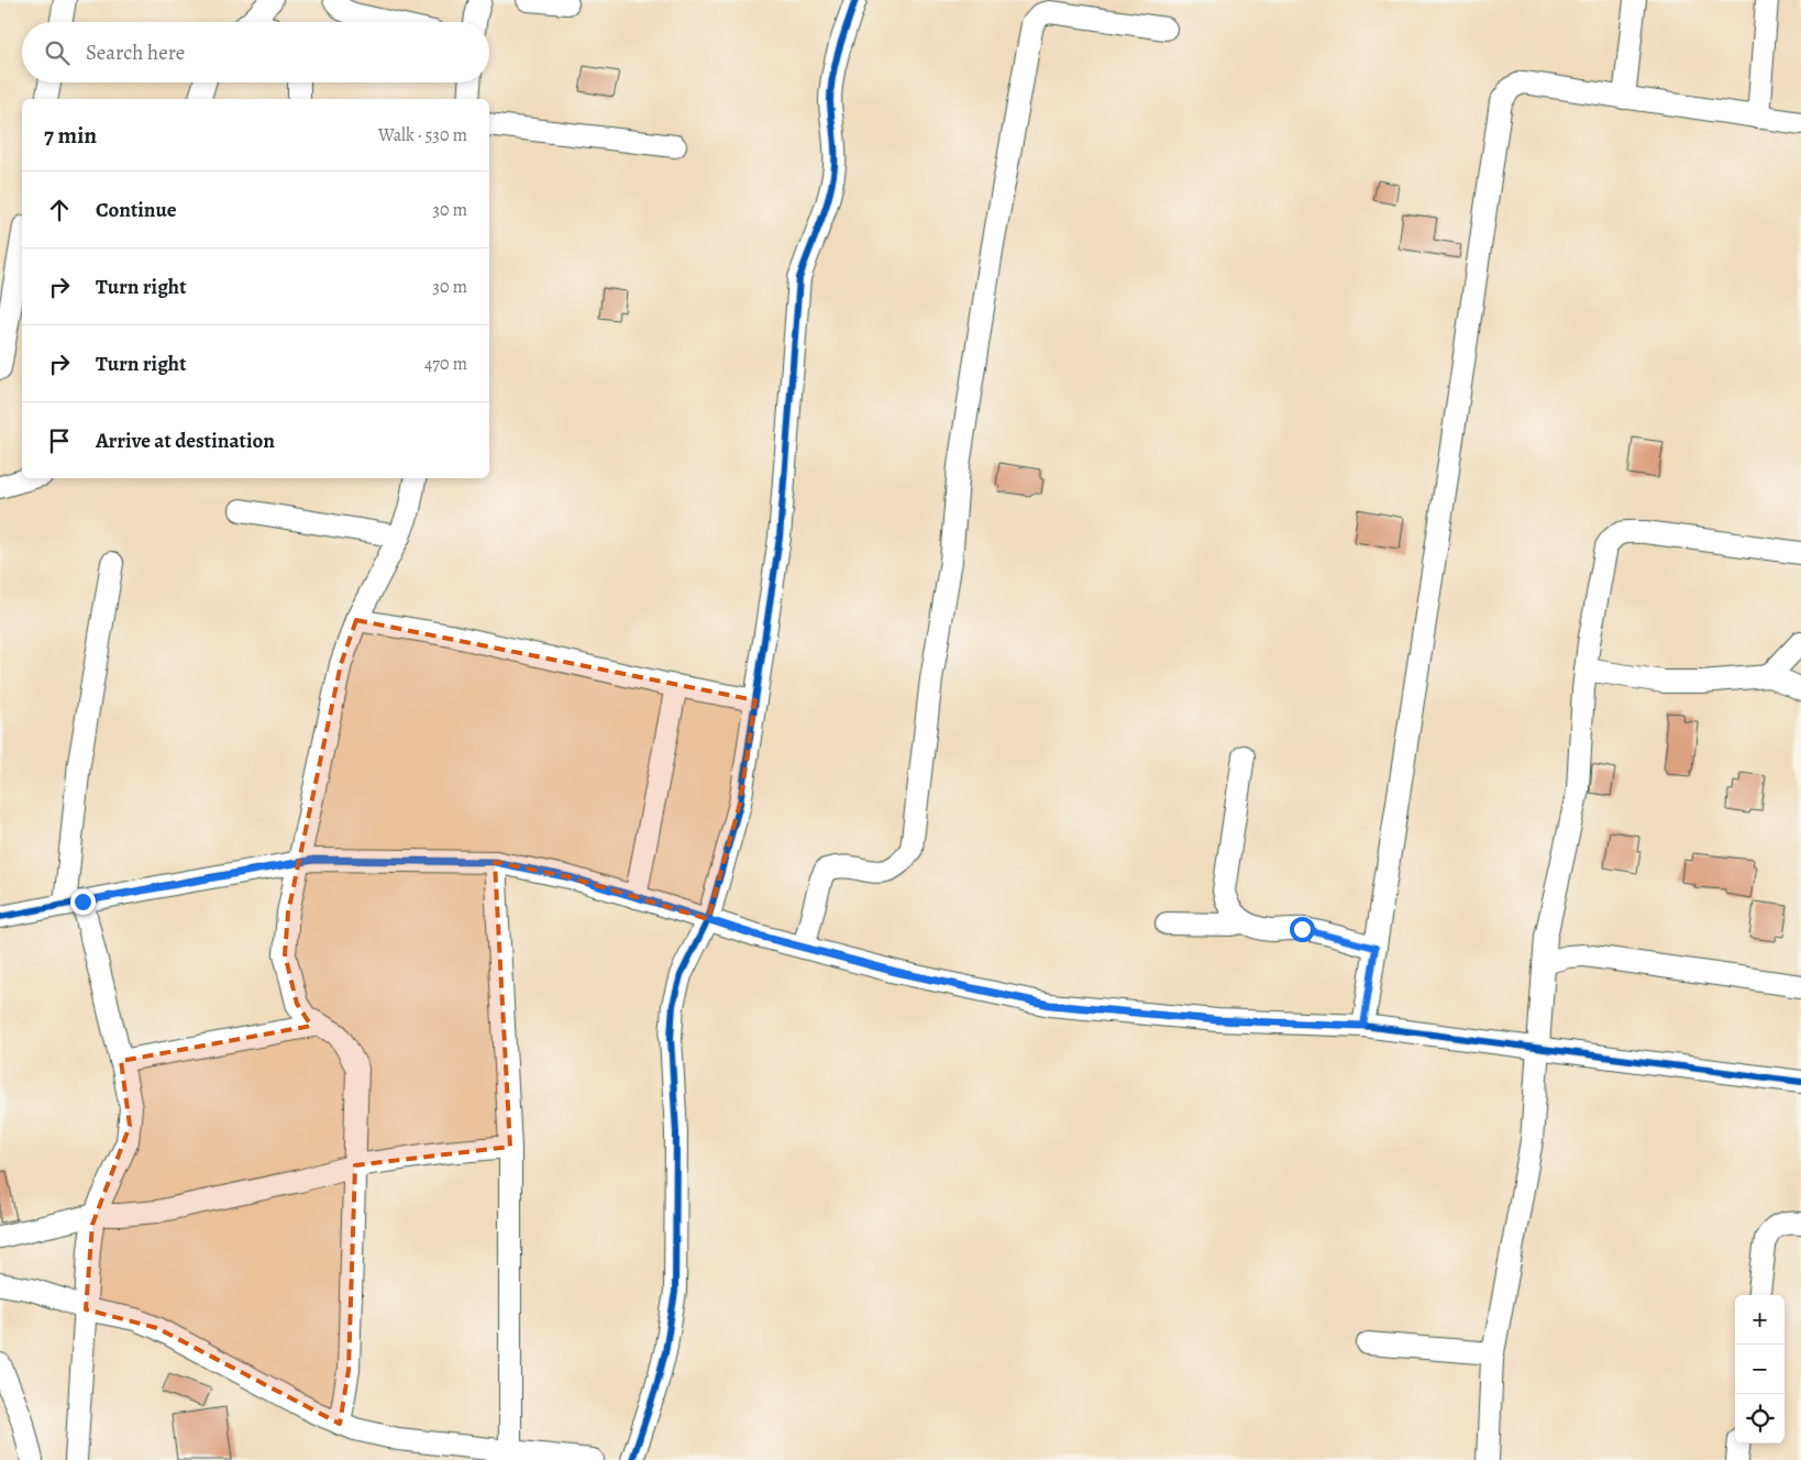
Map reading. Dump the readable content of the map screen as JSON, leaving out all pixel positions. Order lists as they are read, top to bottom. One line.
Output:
{"page":{"search":"Search here","heading":["7 min","Walk · 530 m"],"list":[["Continue","30 m"],["Turn right","30 m"],["Turn right","470 m"],"Arrive at destination"],"map_buttons":["+","−"]}}
